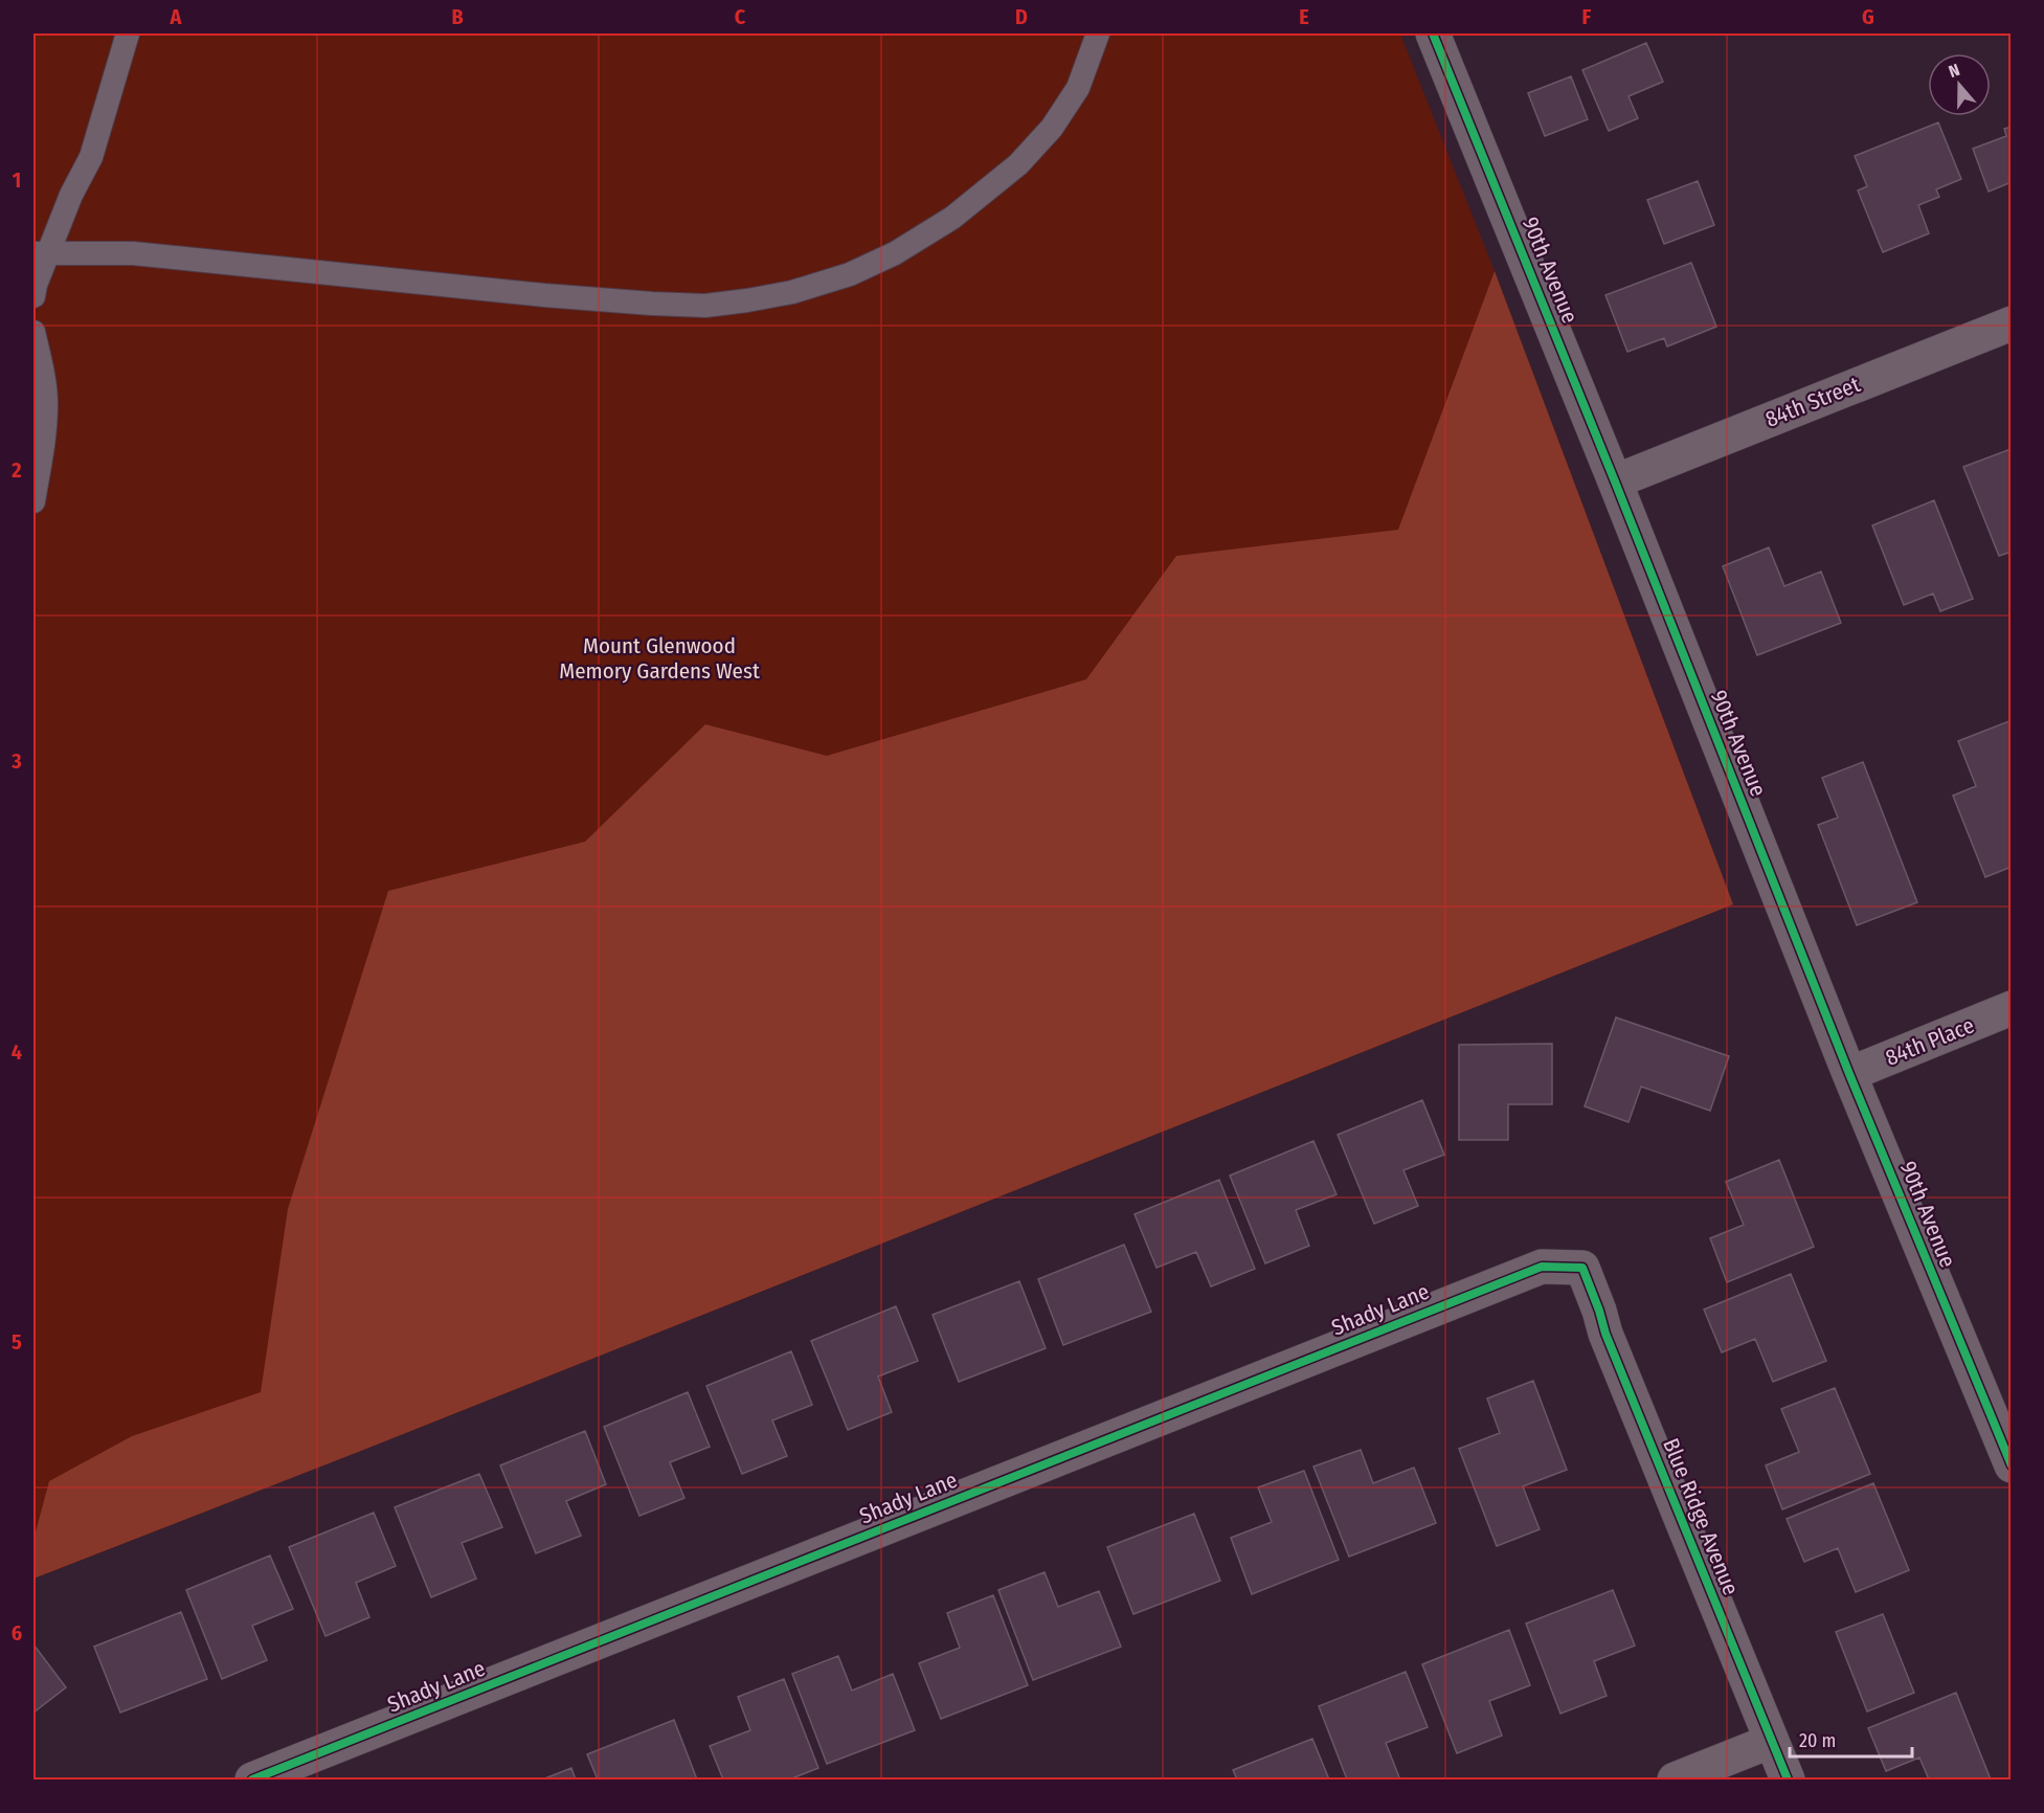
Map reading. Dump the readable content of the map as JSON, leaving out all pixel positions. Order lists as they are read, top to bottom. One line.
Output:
{"streets":{"street":["90th Avenue","84th Street","84th Place","Shady Lane","Blue Ridge Avenue"]},"crossings":[["90th Avenue","84th Street"],["90th Avenue","84th Place"],["Shady Lane","Blue Ridge Avenue"]],"parks":["Mount Glenwood Memory Gardens West"],"scale_bar":"20 m","north":"top","grid":{"columns":["A","B","C","D","E","F","G"],"rows":["1","2","3","4","5","6"]}}
